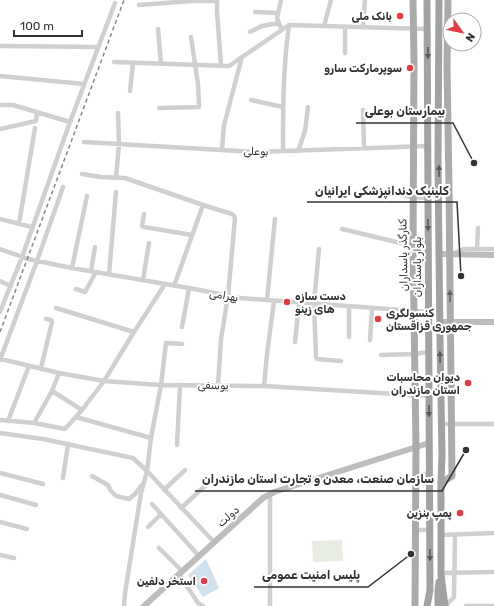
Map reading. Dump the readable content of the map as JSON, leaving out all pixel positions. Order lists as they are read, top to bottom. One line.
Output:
{"streets":{"highway":["بلوار پاسداران"],"main road":["کنارگذر پاسداران","دولت"],"street":["بوعلی","بهرامی","یوسفی"]},"crossings":[["بوعلی","کنارگذر پاسداران"],["بوعلی","بلوار پاسداران"],["کنارگذر پاسداران","بهرامی"],["کنارگذر پاسداران","یوسفی"],["کنارگذر پاسداران","دولت"],["بلوار پاسداران","بهرامی"],["بلوار پاسداران","یوسفی"],["بلوار پاسداران","دولت"]],"places":["بانک ملی","سوپرمارکت سارو","بیمارستان بوعلی","کلینیک دندانپزشکی ایرانیان","دست سازه های زینو","کنسولگری جمهوری قزاقستان","دیوان محاسبات استان مازندران","سازمان صنعت، معدن و تجارت استان مازندران","پمپ بنزین","پلیس امنیت عمومی","استخر دلفین"],"scale_bar":"100 m","north":"bottom right"}
